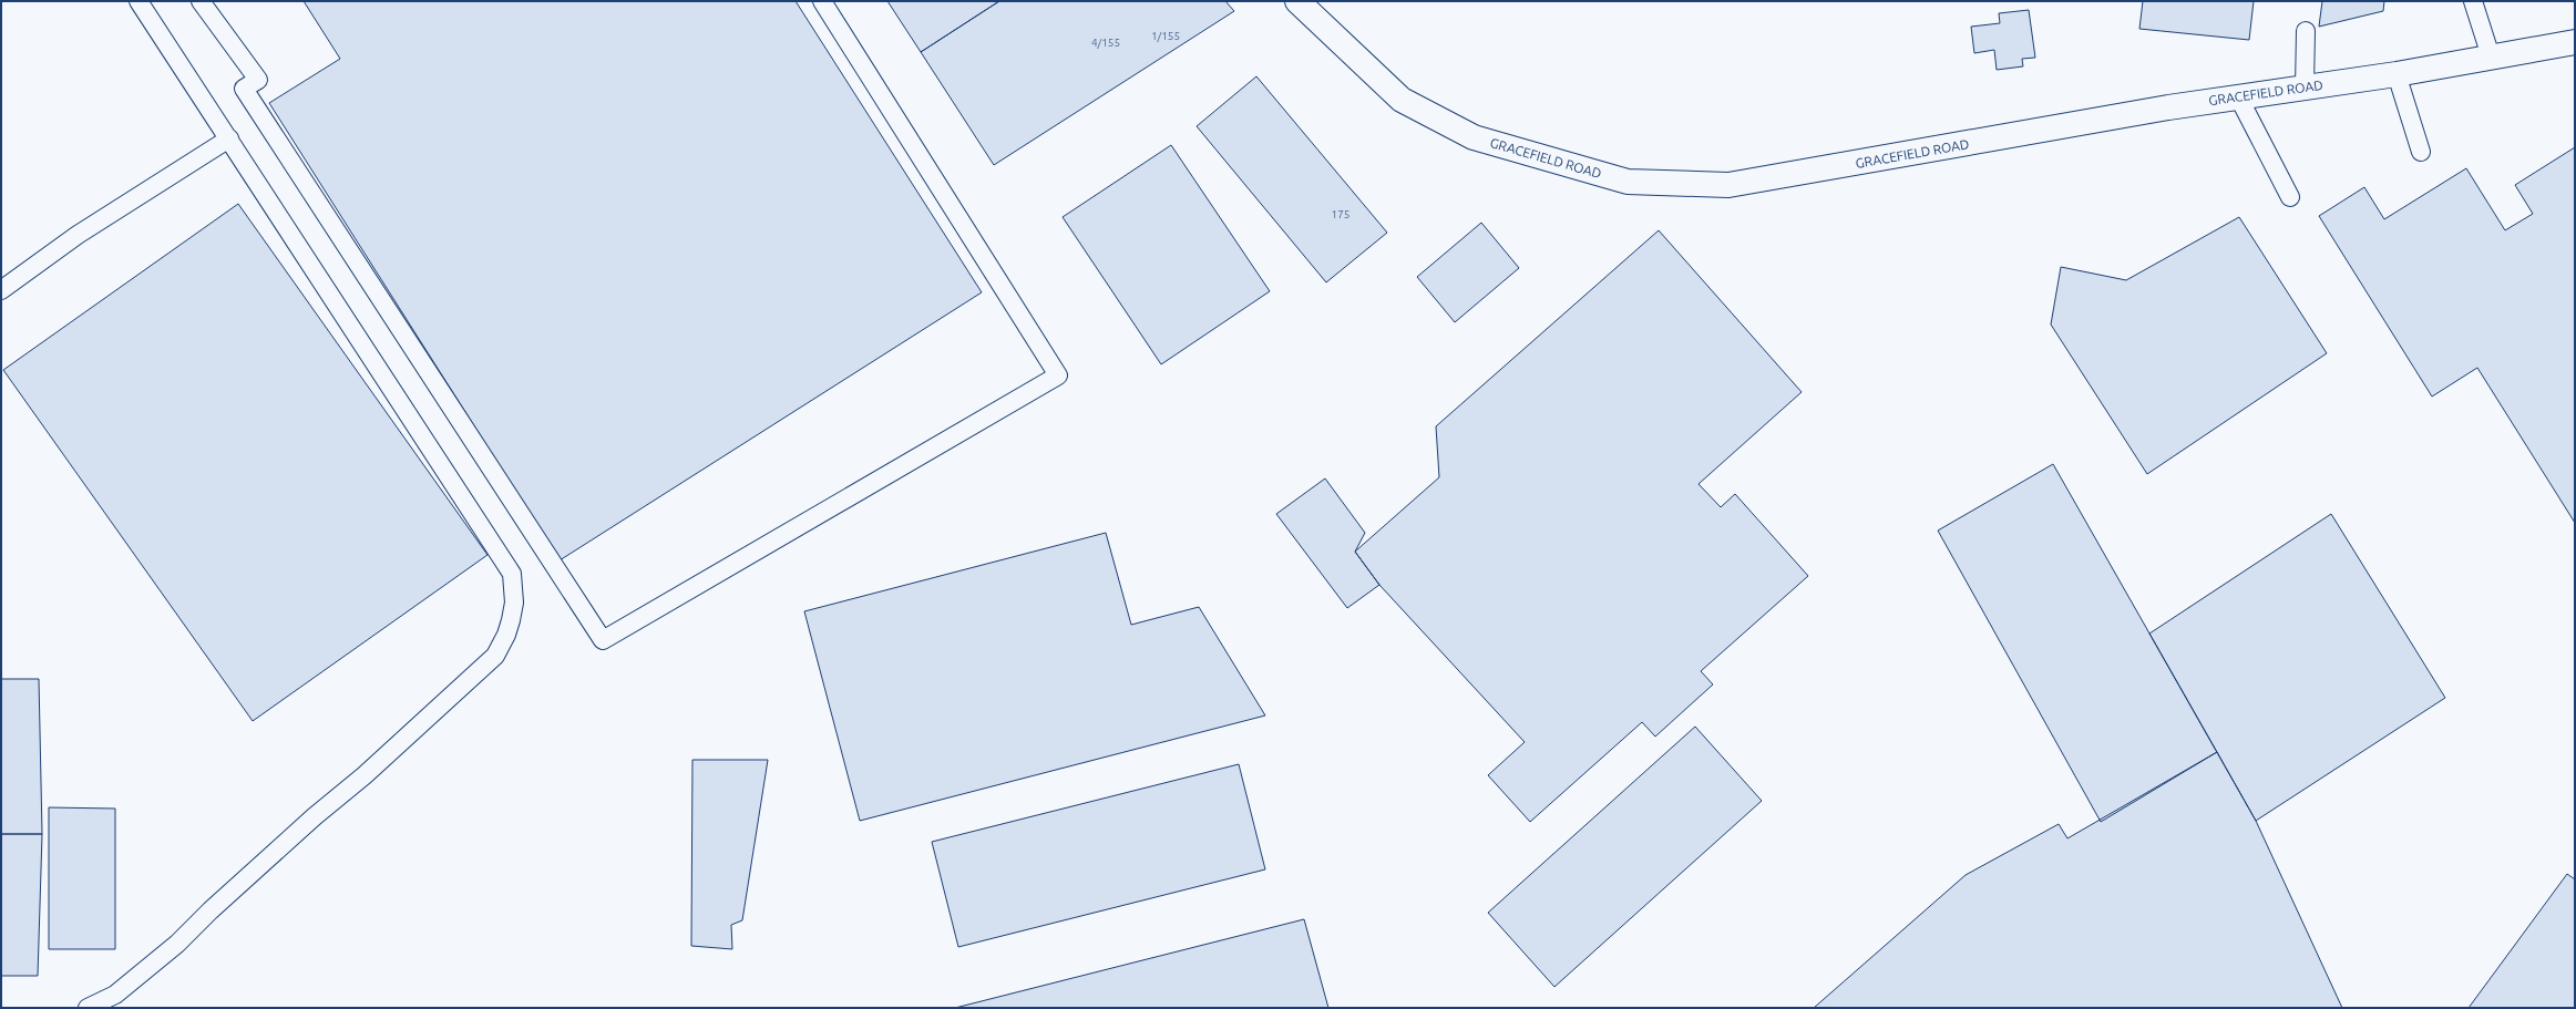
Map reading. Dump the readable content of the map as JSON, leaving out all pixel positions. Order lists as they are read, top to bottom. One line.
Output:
{"streets":{"street":["GRACEFIELD ROAD"]},"house_numbers":["1/155","4/155","175"]}
